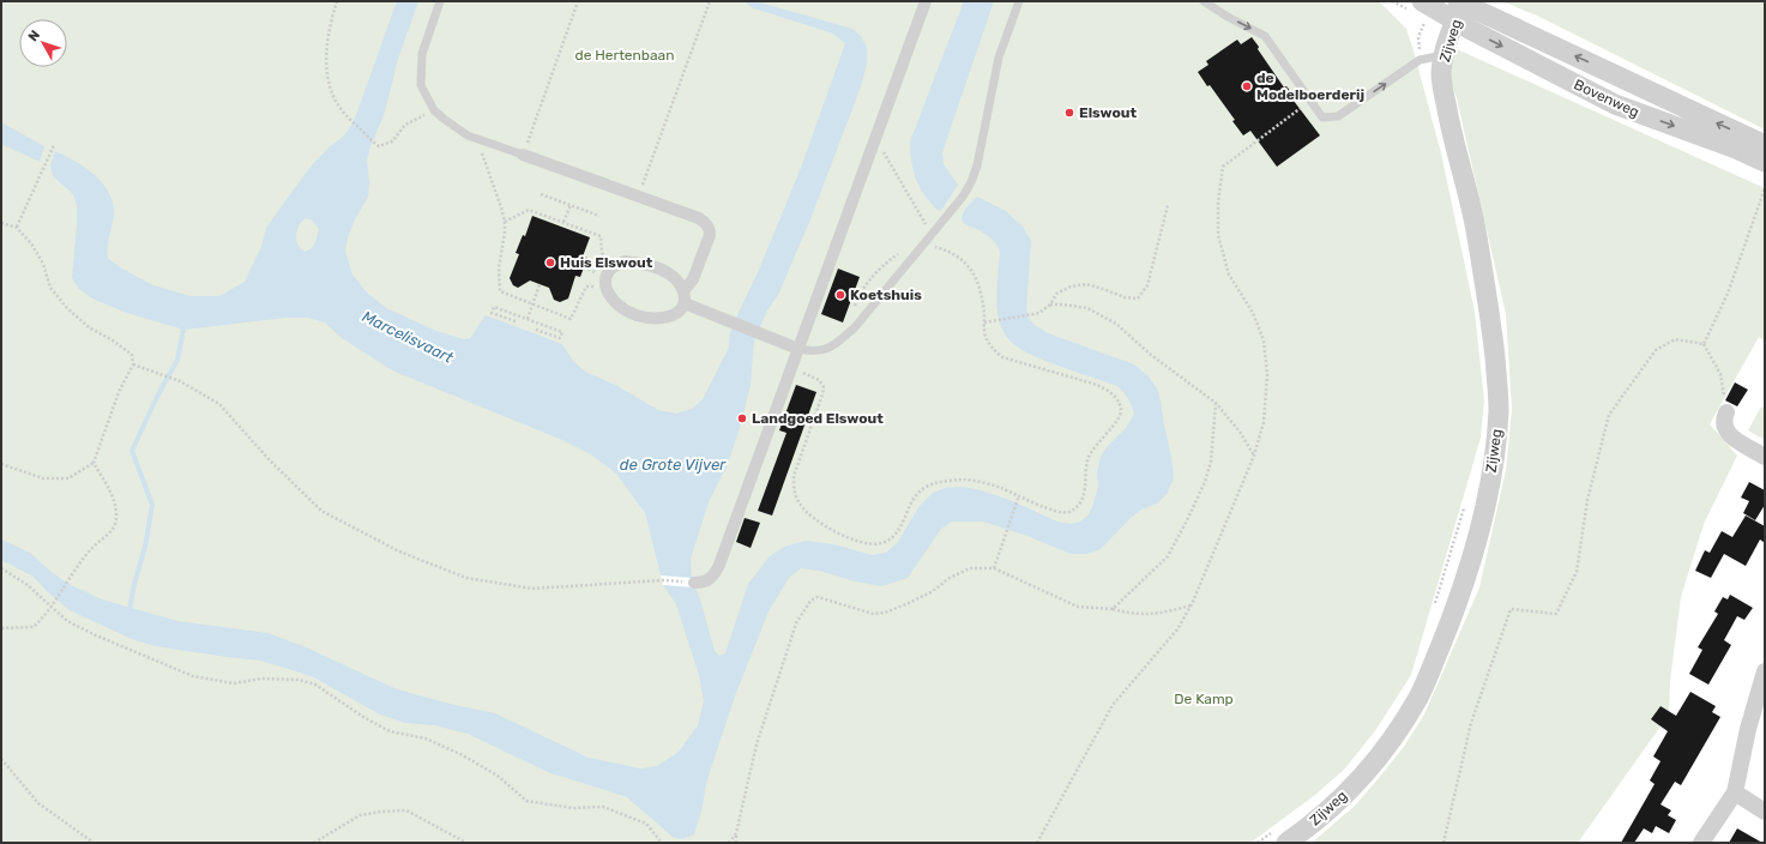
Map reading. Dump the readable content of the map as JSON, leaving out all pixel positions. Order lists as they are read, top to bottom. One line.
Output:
{"streets":{"street":["Zijweg","Bovenweg"]},"crossings":[["Zijweg","Bovenweg"]],"water":["Marcelisvaart","de Grote Vijver"],"parks":["de Hertenbaan","De Kamp"],"places":["de Modelboerderij","Elswout","Huis Elswout","Koetshuis","Landgoed Elswout"],"north":"top left"}
